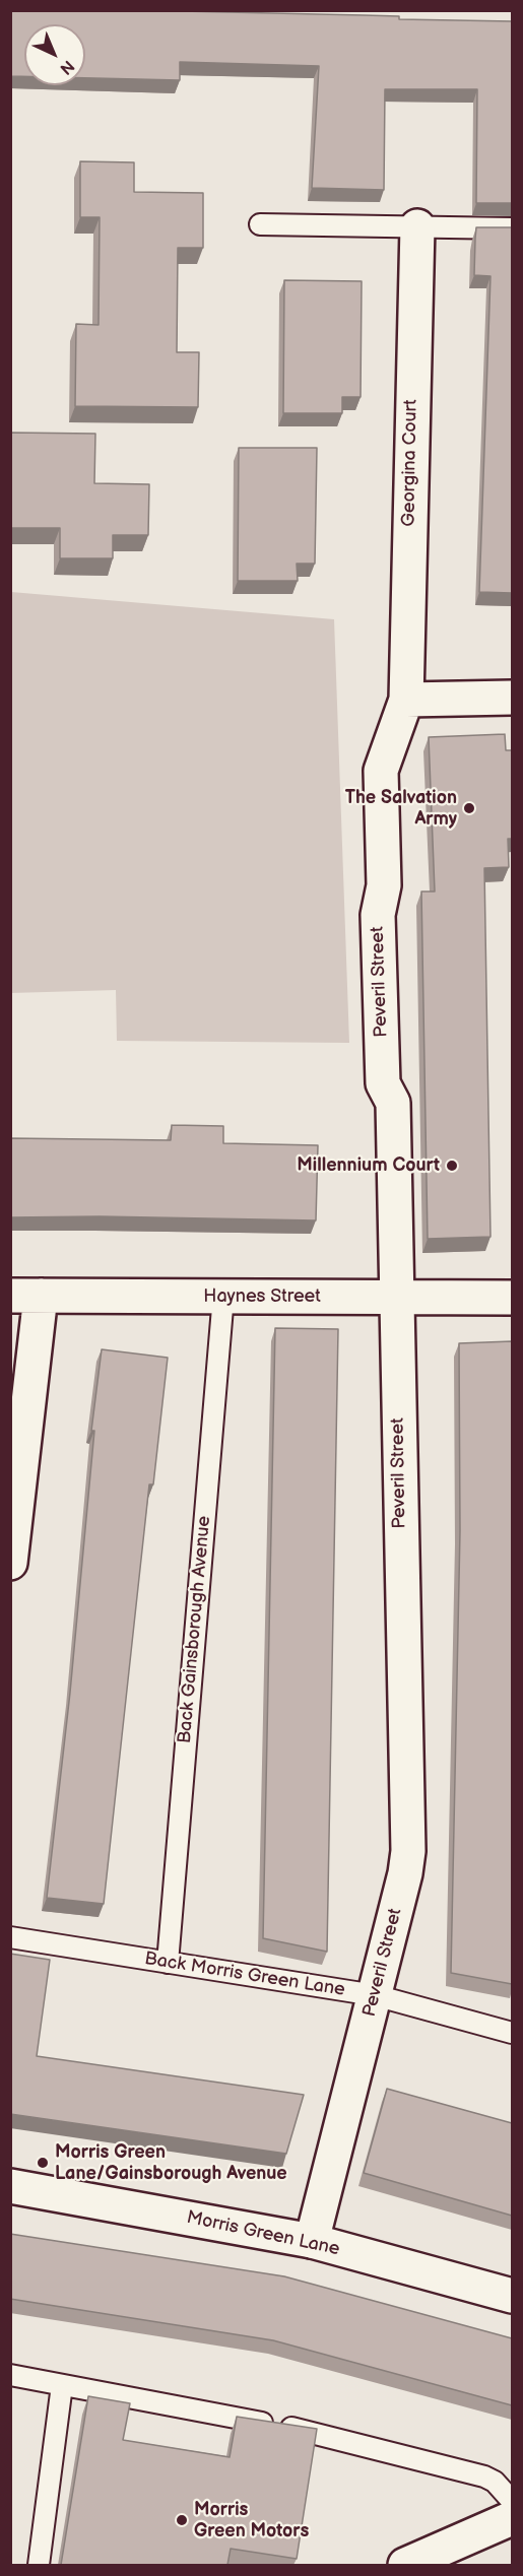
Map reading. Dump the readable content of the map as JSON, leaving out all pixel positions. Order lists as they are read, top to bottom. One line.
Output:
{"streets":{"street":["Georgina Court","Peveril Street","Haynes Street","Morris Green Lane"],"lane":["Back Gainsborough Avenue","Back Morris Green Lane"]},"crossings":[["Georgina Court","Peveril Street"],["Peveril Street","Haynes Street"],["Peveril Street","Back Morris Green Lane"],["Peveril Street","Morris Green Lane"],["Haynes Street","Back Gainsborough Avenue"],["Back Gainsborough Avenue","Back Morris Green Lane"]],"places":["The Salvation Army","Millennium Court","Morris Green Lane/Gainsborough Avenue","Morris Green Motors"],"north":"bottom right"}
